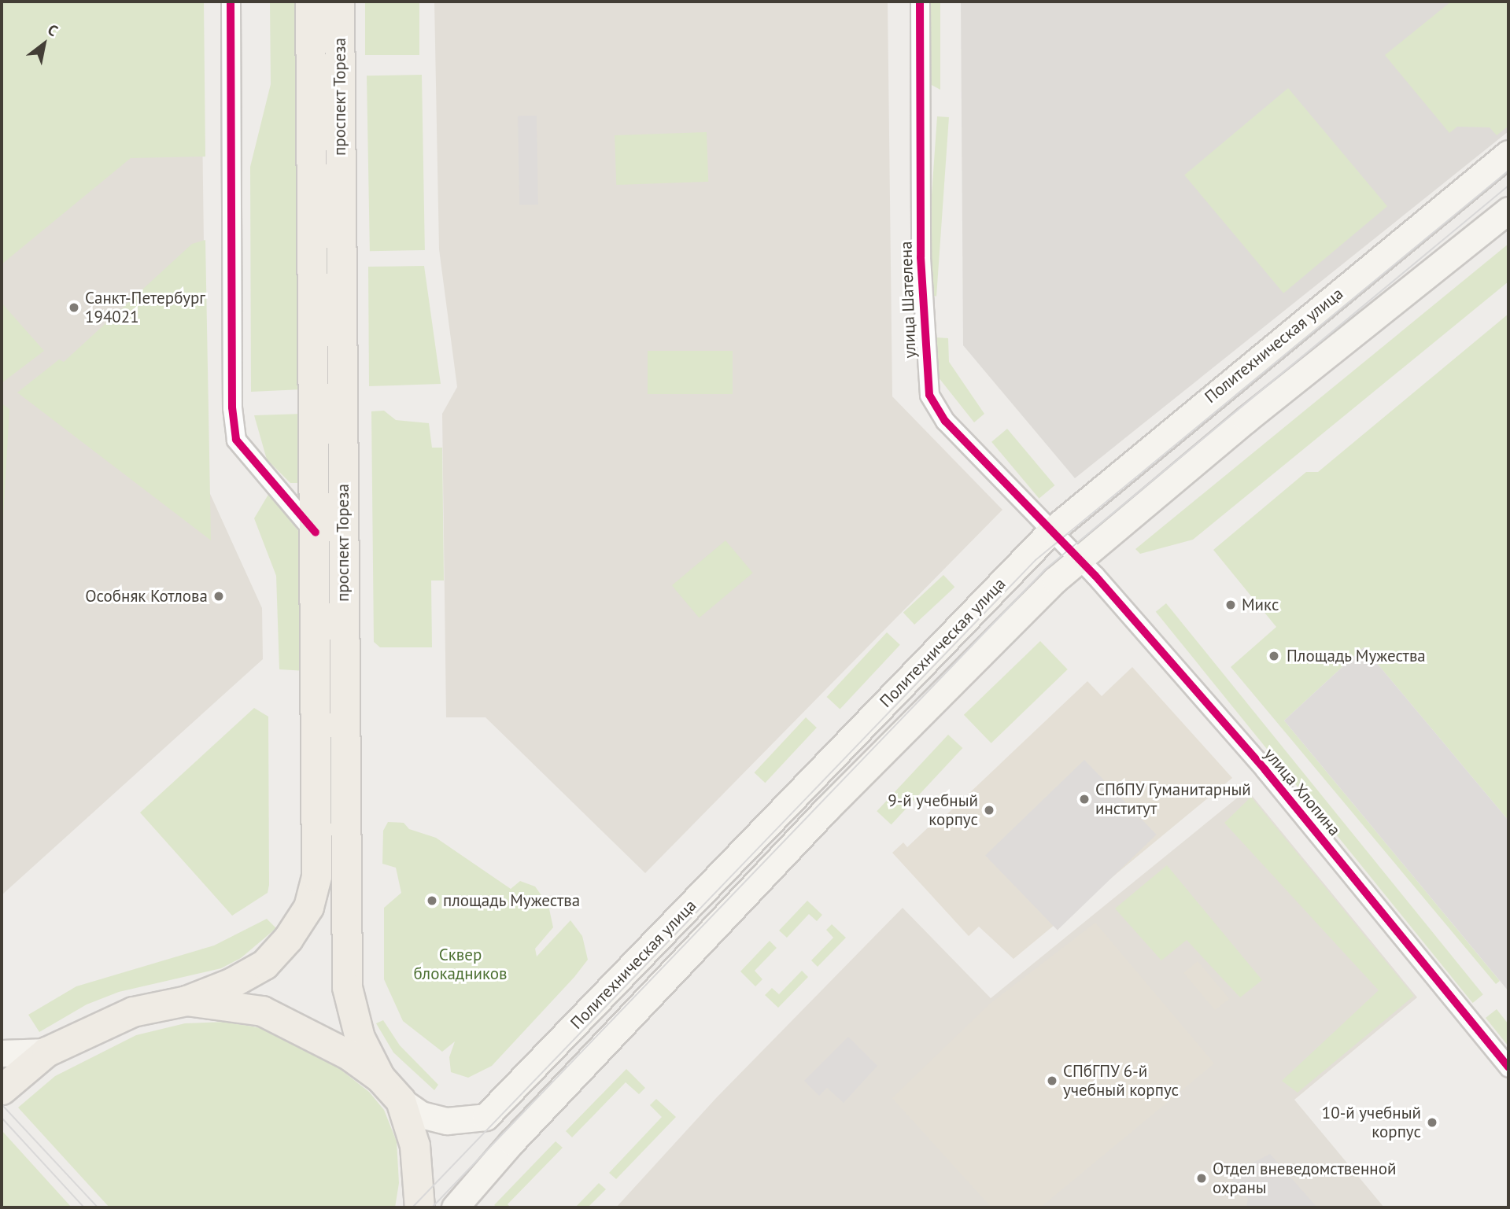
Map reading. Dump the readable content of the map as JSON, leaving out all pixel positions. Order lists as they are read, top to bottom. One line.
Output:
{"streets":{"main road":["проспект Тореза","Политехническая улица"],"street":["улица Шателена","улица Хлопина"]},"crossings":[["улица Шателена","Политехническая улица"],["улица Шателена","улица Хлопина"],["Политехническая улица","улица Хлопина"]],"parks":["Сквер блокадников"],"places":["Санкт-Петербург 194021","Особняк Котлова","Микс","Площадь Мужества","СПбПУ Гуманитарный институт","9-й учебный корпус","площадь Мужества","СПбГПУ 6-й учебный корпус","10-й учебный корпус","Отдел вневедомственной охраны"],"north":"top right"}
